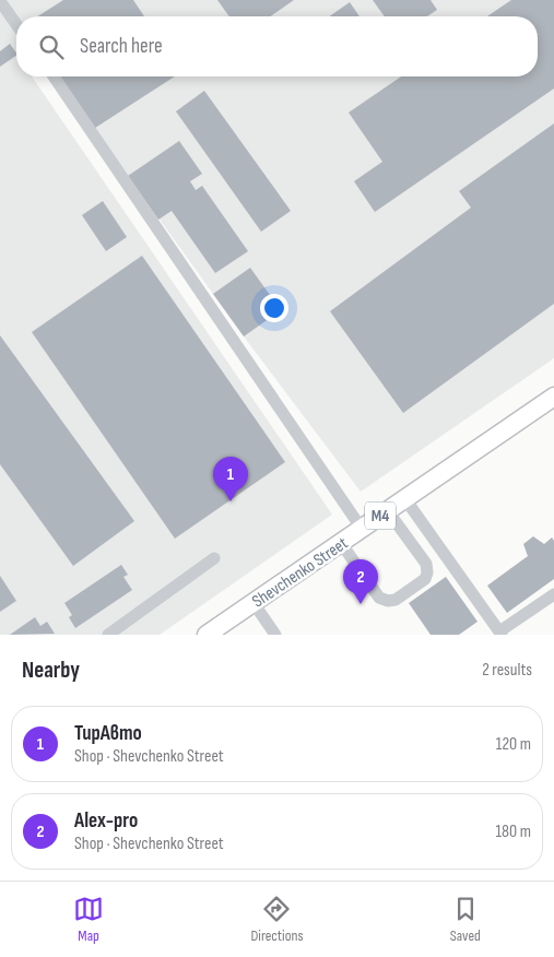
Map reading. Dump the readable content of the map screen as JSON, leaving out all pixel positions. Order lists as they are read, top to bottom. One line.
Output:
{"streets":{"highway":["M4","Shevchenko Street"]},"page":{"search":"Search here","pins":["1","2"],"heading":["Nearby","2 results"],"list":[{"mark":"1","name":"ТирАвто","note":"Shop · Shevchenko Street","value":"120 m"},{"mark":"2","name":"Alex-pro","note":"Shop · Shevchenko Street","value":"180 m"}],"nav":["Map","Directions","Saved"]}}
